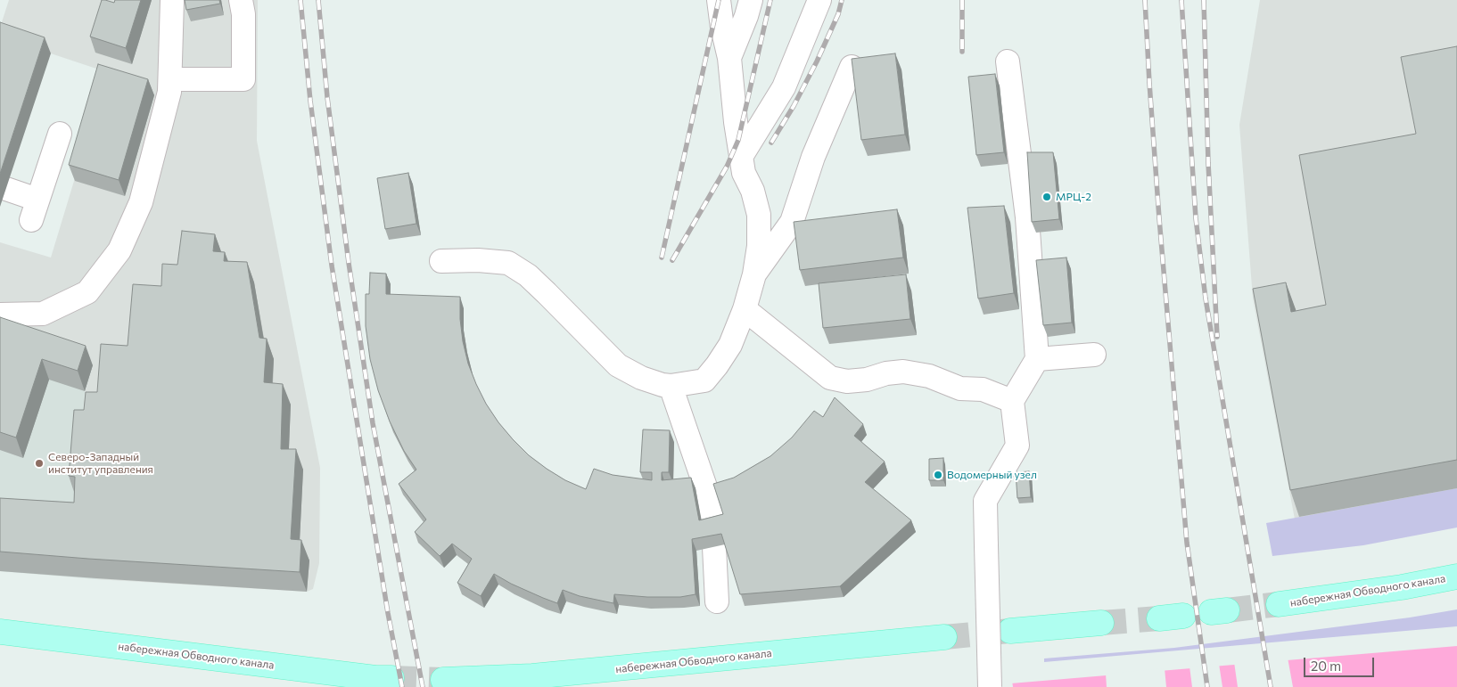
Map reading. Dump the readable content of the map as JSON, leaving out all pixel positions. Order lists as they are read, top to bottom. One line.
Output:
{"streets":{"main road":["набережная Обводного канала"]},"places":["МРЦ-2","Северо-Западный институт управления","Водомерный узел"],"scale_bar":"20 m"}
